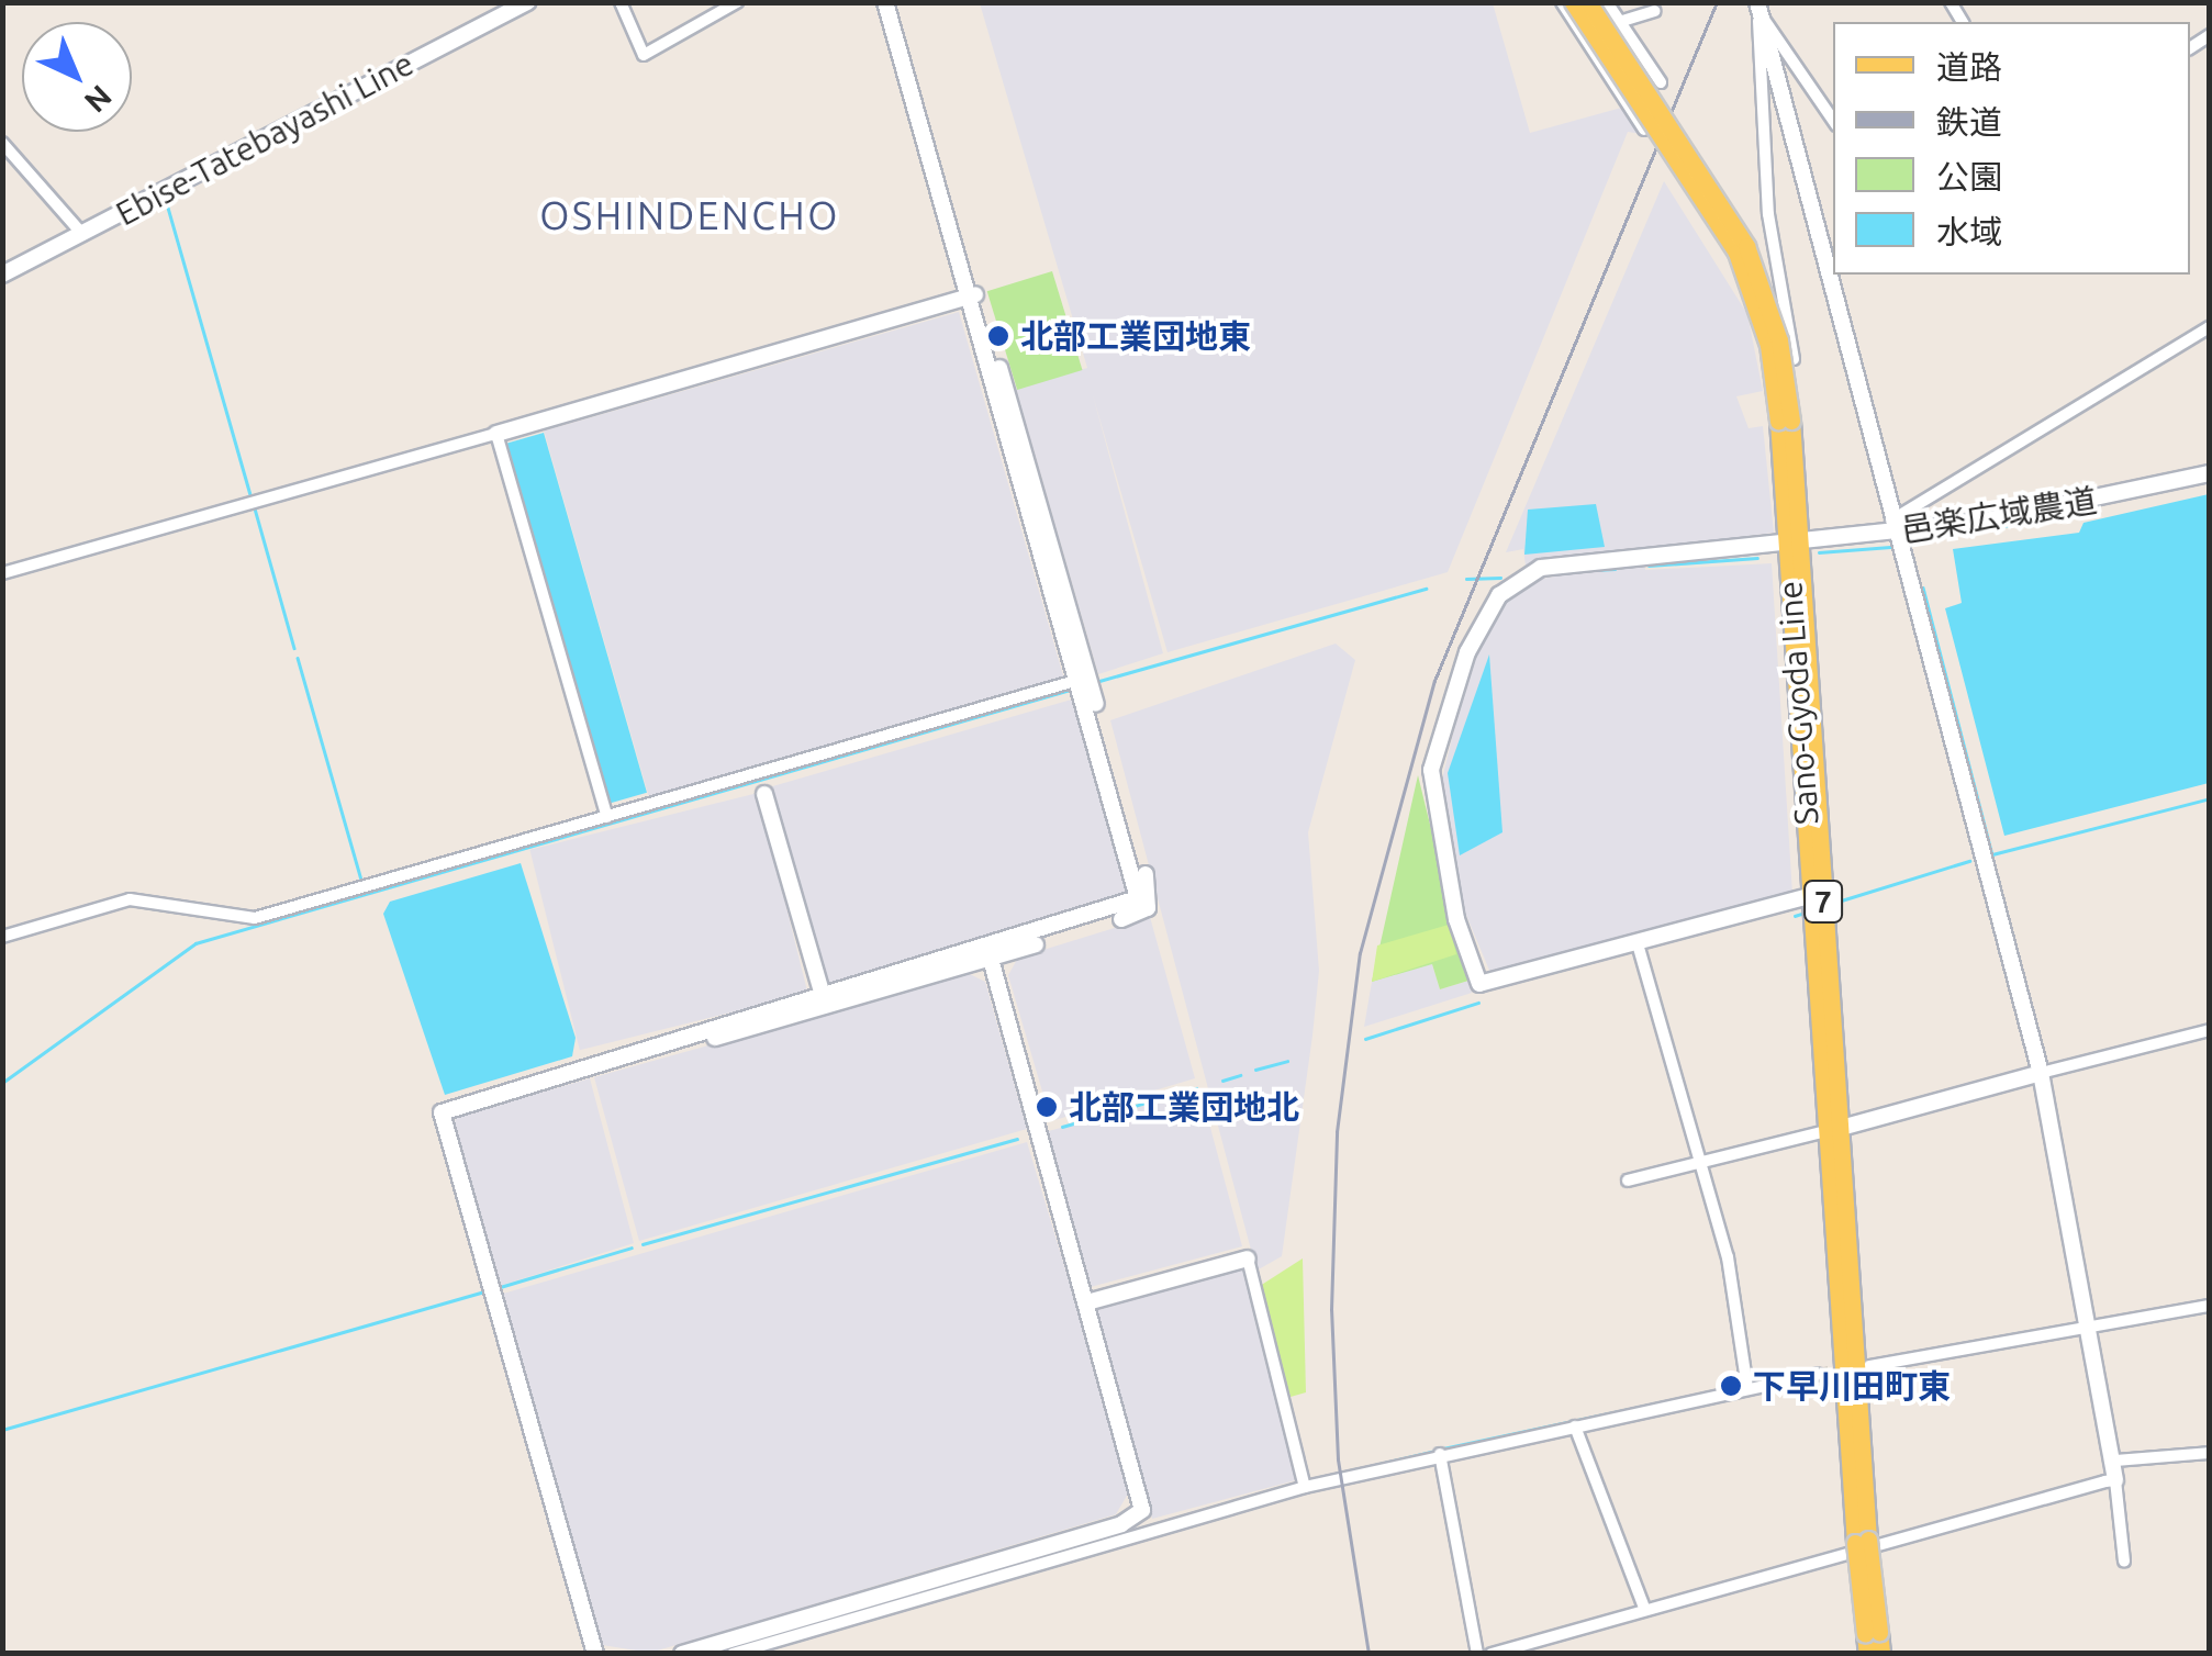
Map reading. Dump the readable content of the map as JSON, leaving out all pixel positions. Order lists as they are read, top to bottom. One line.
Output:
{"streets":{"main road":["Sano-Gyoda Line","7"],"street":["Ebise-Tatebayashi Line","邑楽広域農道"]},"crossings":[["邑楽広域農道","Sano-Gyoda Line"]],"districts":["OSHINDENCHO"],"places":["北部工業団地東","北部工業団地北","下早川田町東"],"legend":["道路","鉄道","公園","水域"],"north":"bottom right"}
